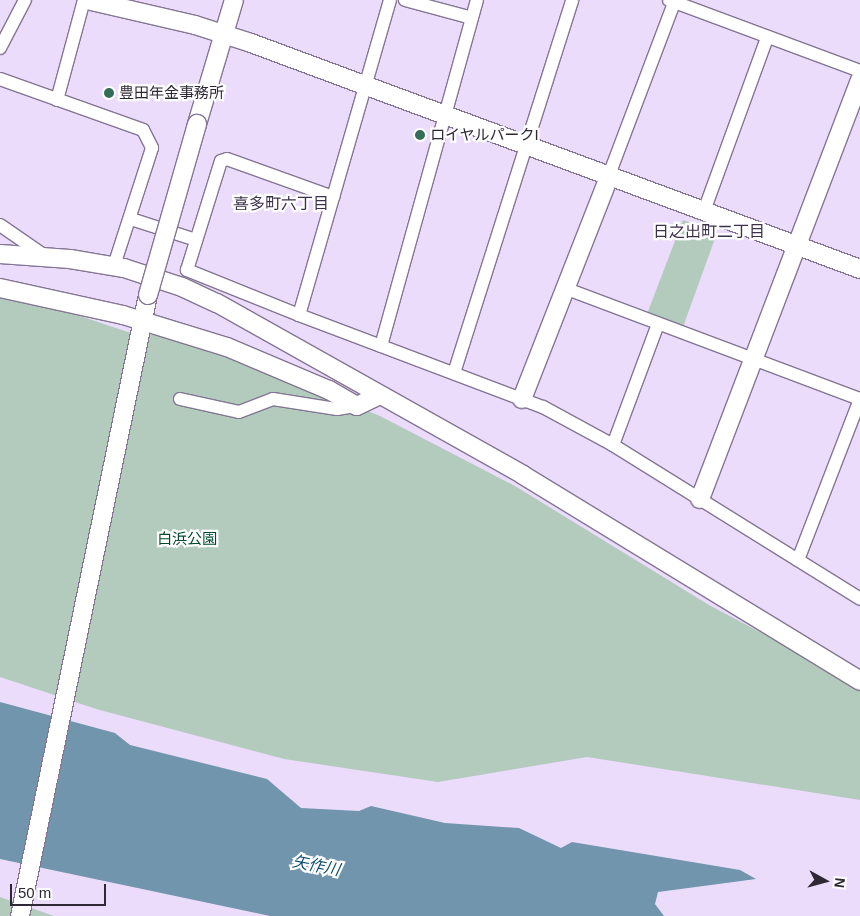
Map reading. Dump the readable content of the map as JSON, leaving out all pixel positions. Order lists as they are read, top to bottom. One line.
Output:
{"districts":["喜多町六丁目","日之出町二丁目"],"water":["矢作川"],"parks":["白浜公園"],"places":["豊田年金事務所","ロイヤルパークI"],"scale_bar":"50 m","north":"right"}
